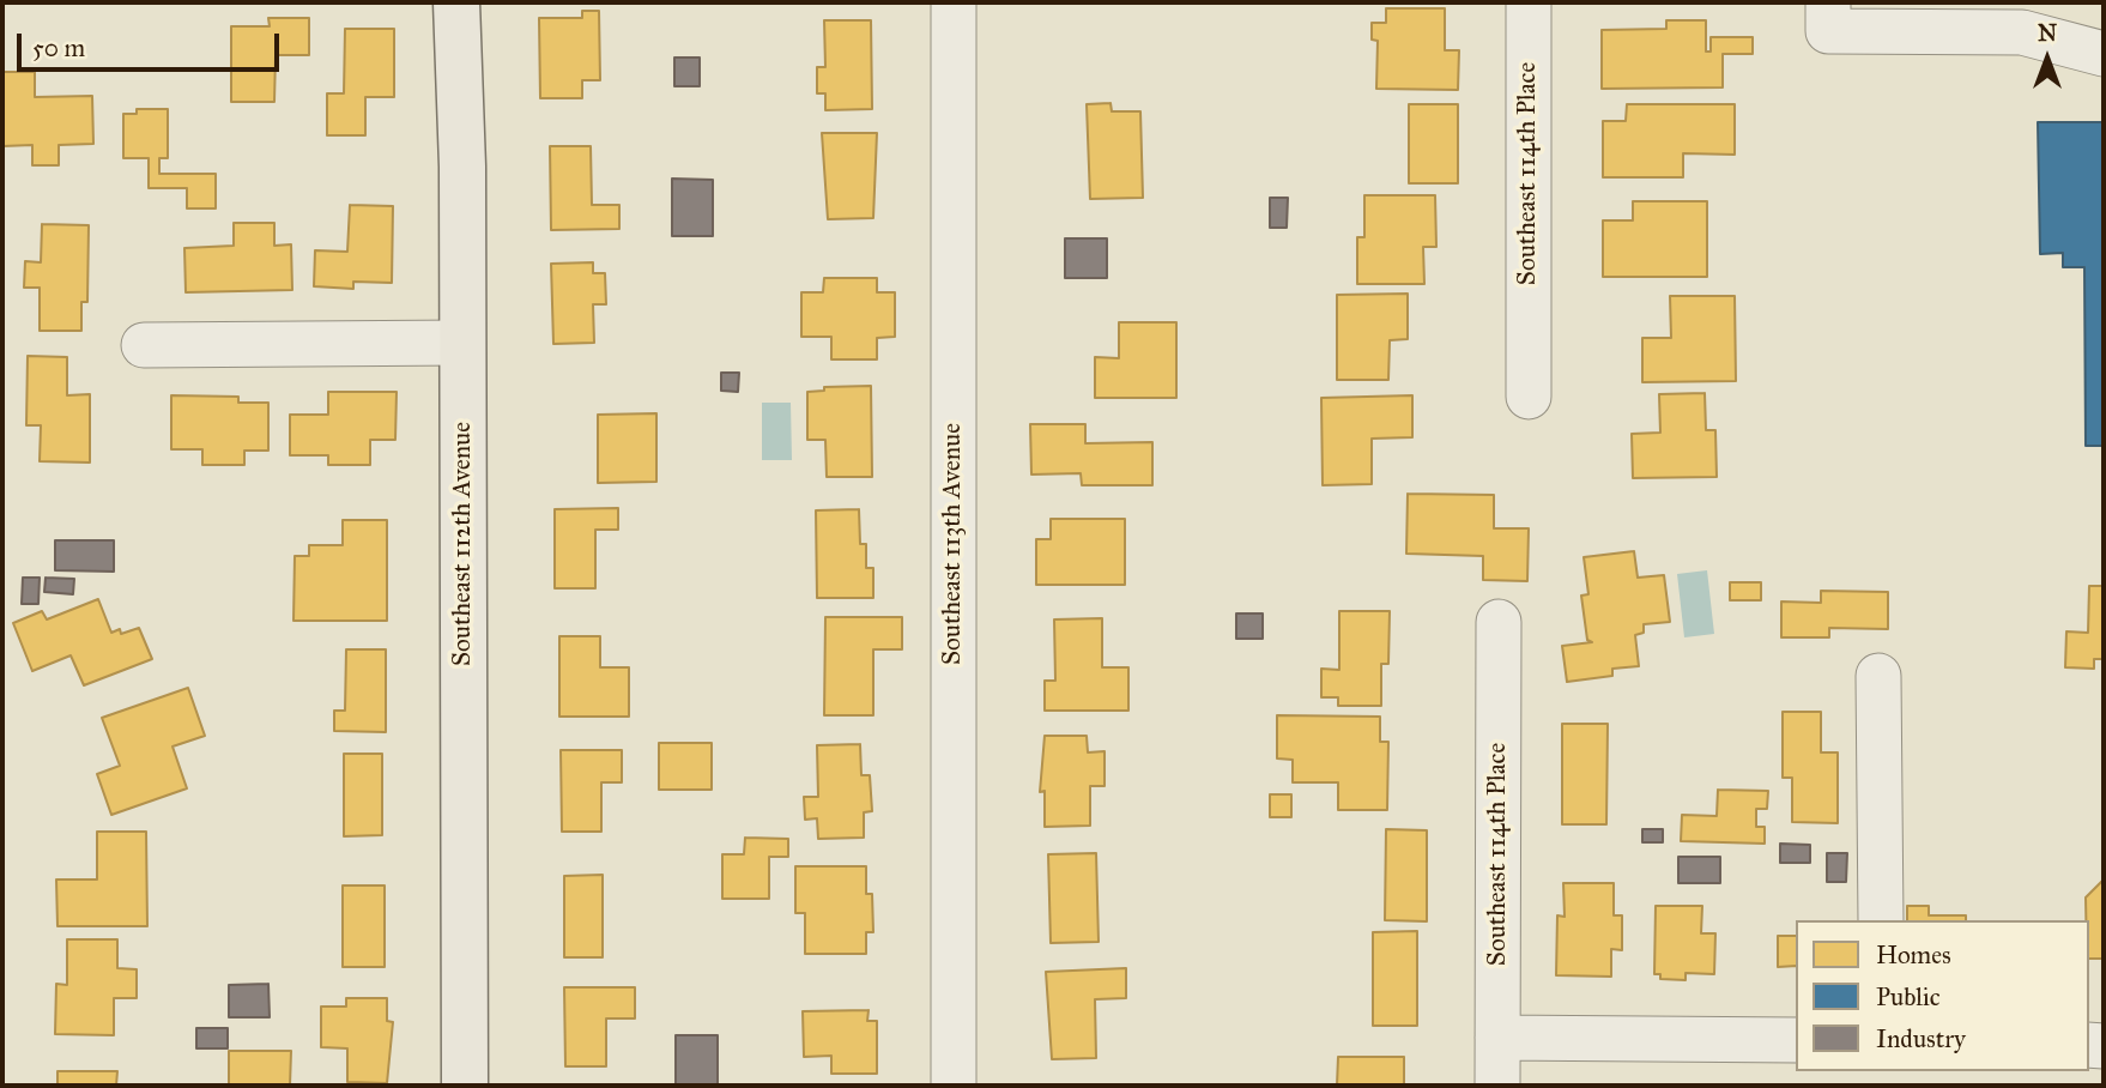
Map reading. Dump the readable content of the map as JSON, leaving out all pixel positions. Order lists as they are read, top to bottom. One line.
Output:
{"streets":{"main road":["Southeast 112th Avenue"],"street":["Southeast 114th Place","Southeast 113th Avenue"]},"legend":["Homes","Public","Industry"],"scale_bar":"50 m","north":"top"}
